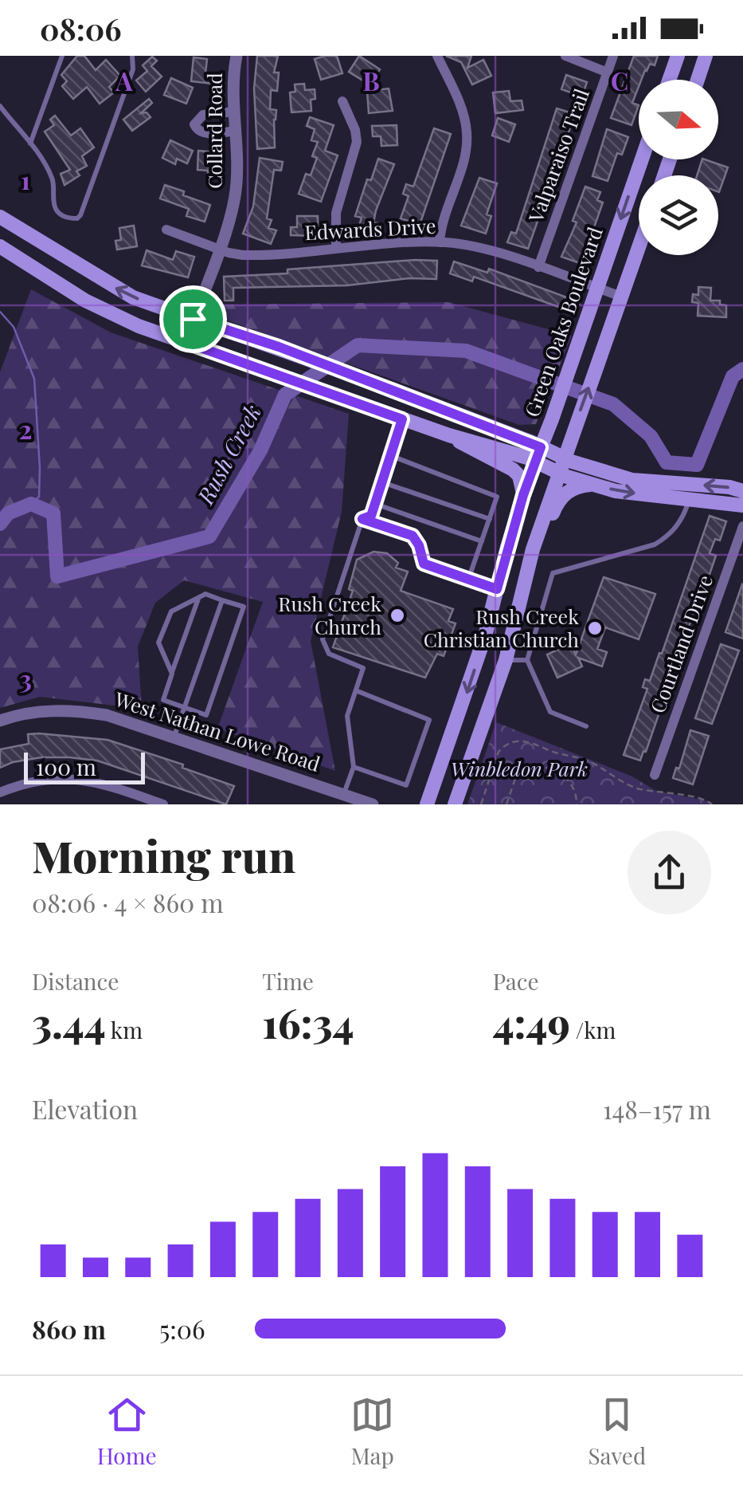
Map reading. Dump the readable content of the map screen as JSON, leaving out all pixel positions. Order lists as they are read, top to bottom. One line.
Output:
{"streets":{"main road":["Green Oaks Boulevard"],"street":["Collard Road","Valparaiso Trail","Edwards Drive","Courtland Drive","West Nathan Lowe Road"]},"crossings":[["Collard Road","Edwards Drive"],["Valparaiso Trail","Edwards Drive"],["Edwards Drive","Green Oaks Boulevard"]],"water":["Rush Creek"],"parks":["Winbledon Park"],"places":["Rush Creek Church","Rush Creek Christian Church"],"scale_bar":"100 m","north":"right","page":{"status":"08:06","scale":"100 m","heading":["Morning run","08:06 · 4 × 860 m"],"stats":[["Distance","3.44 km"],["Time","16:34"],["Pace","4:49 /km"]],"chart":["Elevation","148–157 m"],"list":[{"name":"860 m","note":"5:06"}],"tabs":["Home","Map","Saved"]},"grid":{"columns":["A","B","C"],"rows":["1","2","3"]}}
